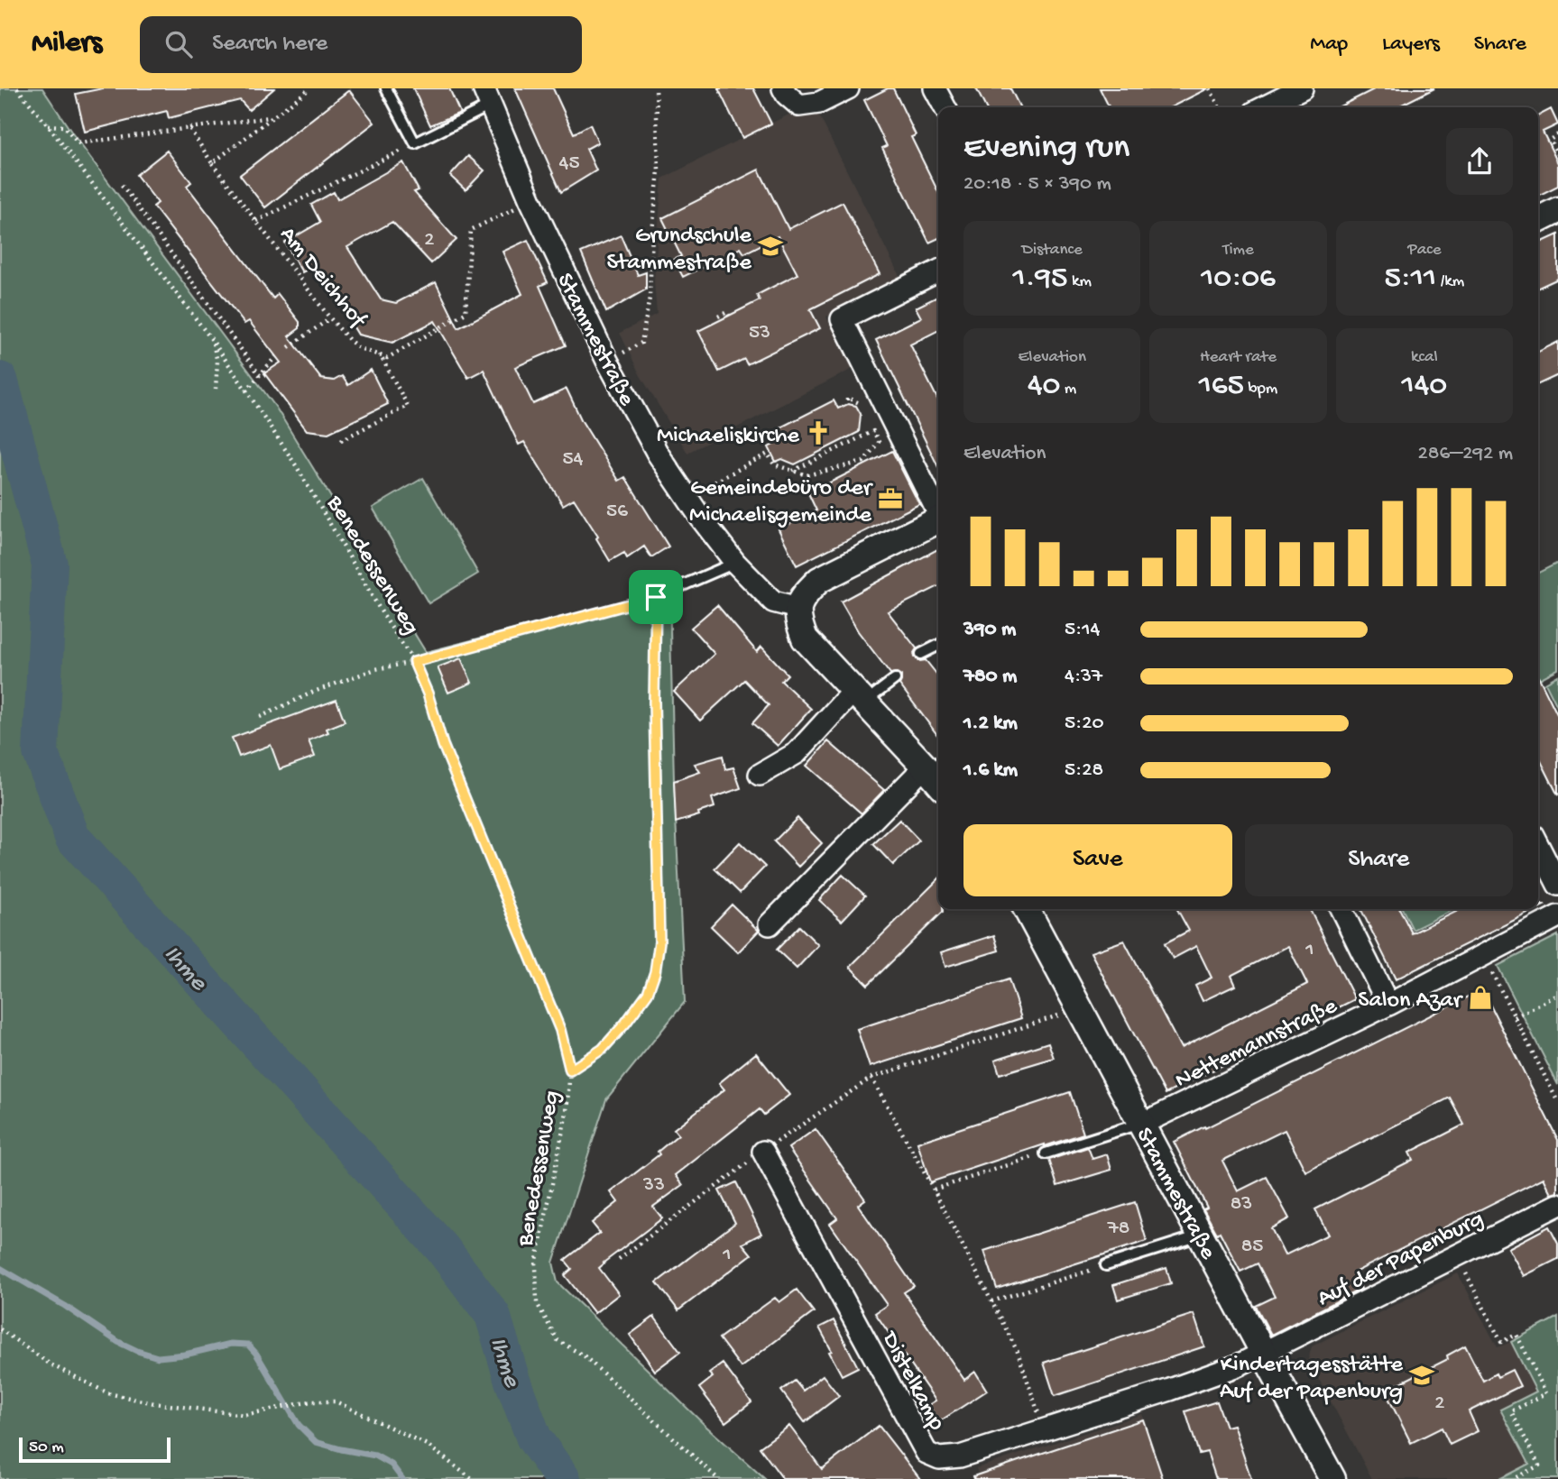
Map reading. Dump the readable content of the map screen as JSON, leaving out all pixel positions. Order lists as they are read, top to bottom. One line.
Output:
{"streets":{"street":["Stammestraße","Nettemannstraße","Auf der Papenburg","Distelkamp"],"path":["Am Deichhof","Benedessenweg"]},"crossings":[["Stammestraße","Nettemannstraße"],["Stammestraße","Auf der Papenburg"],["Stammestraße","Distelkamp"],["Auf der Papenburg","Distelkamp"]],"water":["Ihme"],"places":{"school or university":["Grundschule Stammestraße","Kindertagesstätte Auf der Papenburg"],"church":["Michaeliskirche"],"office":["Gemeindebüro der Michaelisgemeinde"],"shop":["Salon Azar"]},"house_numbers":["45","2","53","54","56","1","33","83","78","85","1","2"],"scale_bar":"50 m","page":{"header":"Milers","search":"Search here","nav":["Map","Layers","Share"],"heading":["Evening run","20:18 · 5 × 390 m"],"stats":[["Distance","1.95 km"],["Time","10:06"],["Pace","5:11 /km"],["Elevation","40 m"],["Heart rate","165 bpm"],["kcal","140"]],"chart":["Elevation","286–292 m"],"list":[{"name":"390 m","note":"5:14"},{"name":"780 m","note":"4:37"},{"name":"1.2 km","note":"5:20"},{"name":"1.6 km","note":"5:28"}],"buttons":["Save","Share"],"scale":"50 m"}}
